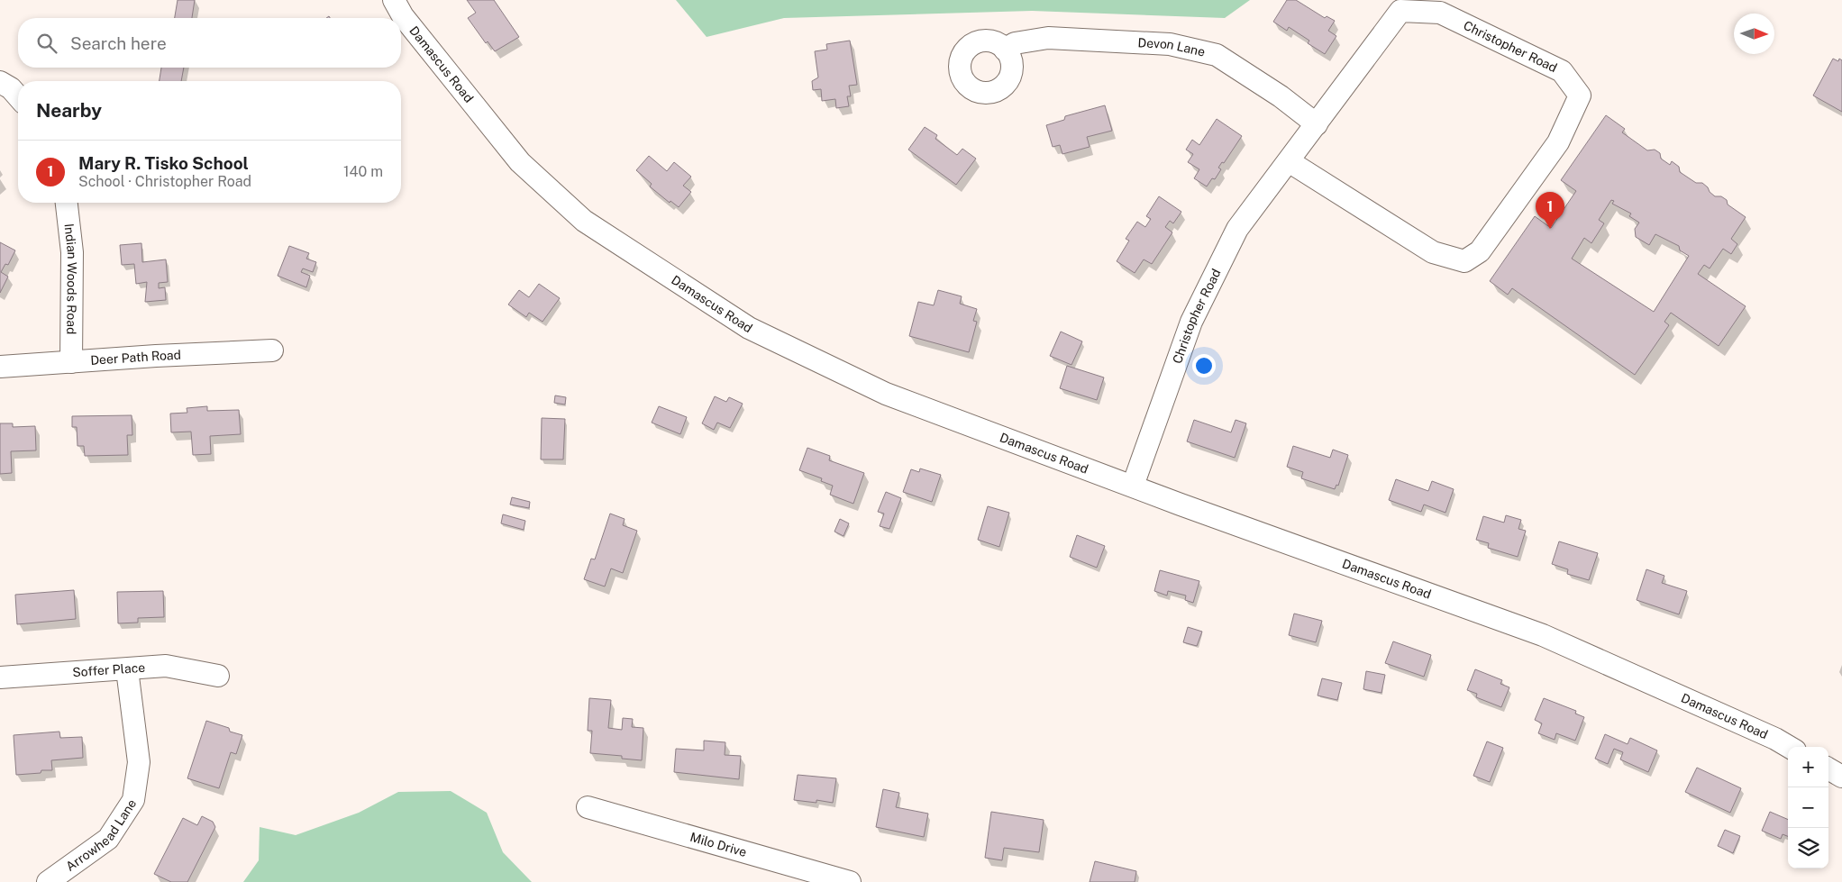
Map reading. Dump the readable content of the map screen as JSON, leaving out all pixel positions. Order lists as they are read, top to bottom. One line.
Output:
{"streets":{"street":["Christopher Road","Devon Lane","Damascus Road","Indian Woods Road","Deer Path Road","Soffer Place","Arrowhead Lane","Milo Drive"]},"crossings":[["Christopher Road","Devon Lane"],["Christopher Road","Damascus Road"],["Indian Woods Road","Deer Path Road"],["Soffer Place","Arrowhead Lane"]],"north":"right","page":{"search":"Search here","heading":"Nearby","list":[{"mark":"1","name":"Mary R. Tisko School","note":"School · Christopher Road","value":"140 m"}],"pins":"1","map_buttons":["+","−"]}}
